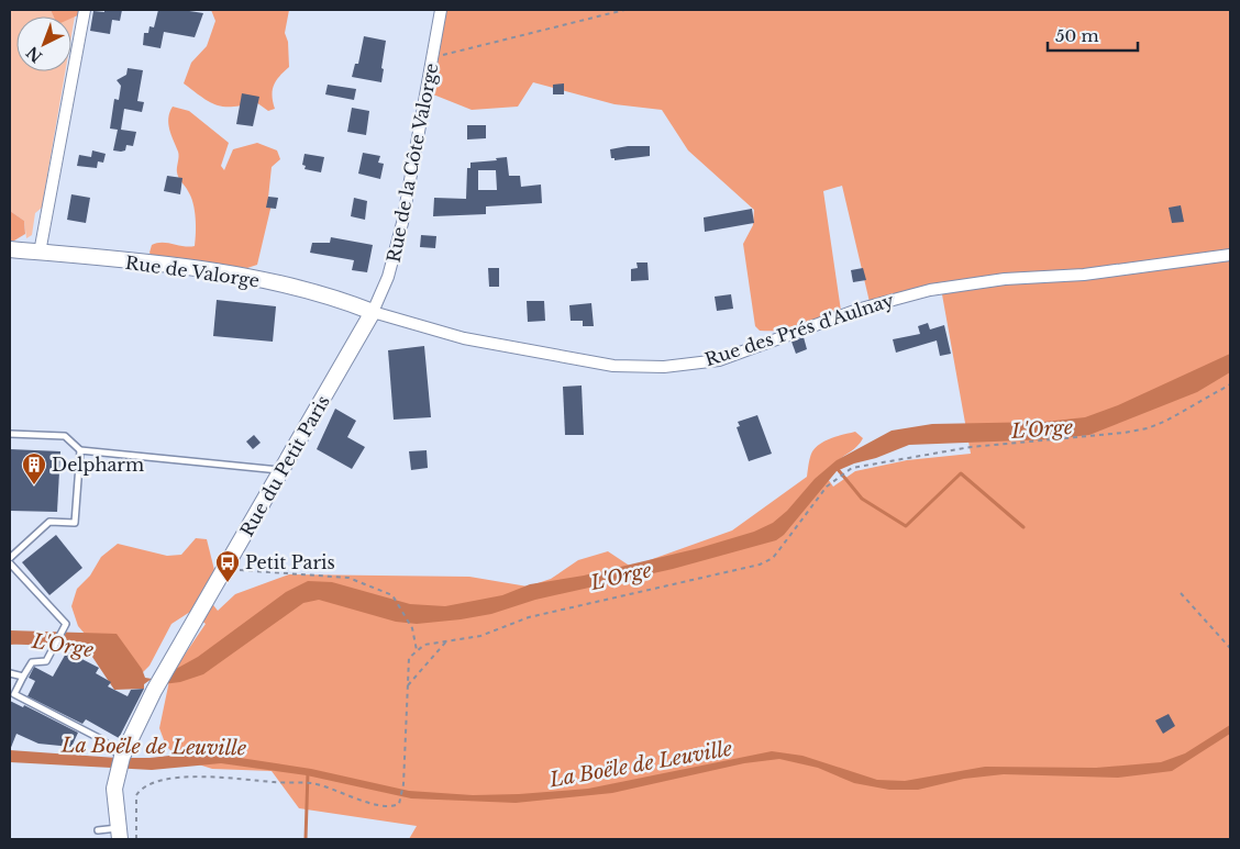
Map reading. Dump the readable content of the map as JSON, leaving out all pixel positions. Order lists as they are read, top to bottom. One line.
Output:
{"streets":{"street":["Rue de la Côte Valorge","Rue de Valorge","Rue des Prés d'Aulnay","Rue du Petit Paris"]},"crossings":[["Rue de la Côte Valorge","Rue de Valorge"],["Rue de la Côte Valorge","Rue des Prés d'Aulnay"],["Rue de la Côte Valorge","Rue du Petit Paris"],["Rue de Valorge","Rue des Prés d'Aulnay"],["Rue de Valorge","Rue du Petit Paris"],["Rue des Prés d'Aulnay","Rue du Petit Paris"]],"water":["L'Orge","La Boële de Leuville"],"places":{"building":["Delpharm"],"bus stop":["Petit Paris"]},"scale_bar":"50 m","north":"bottom left"}
